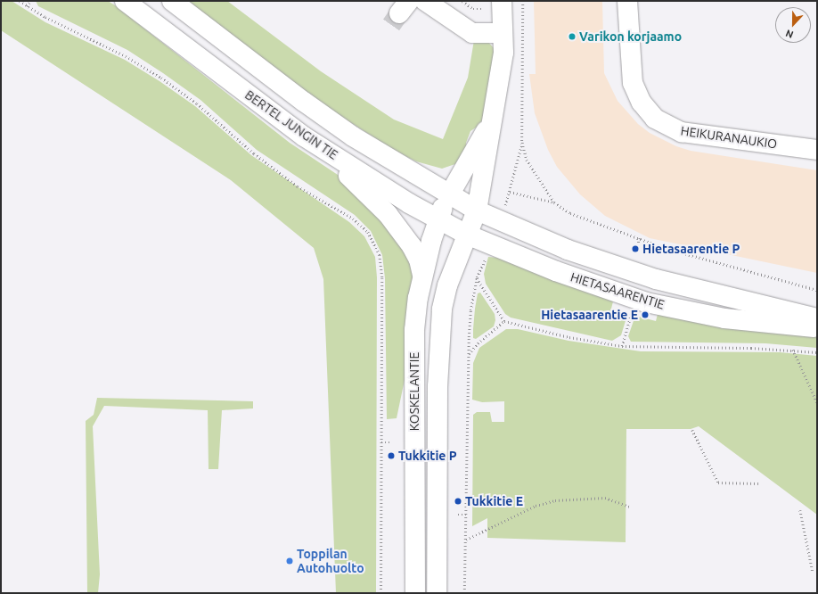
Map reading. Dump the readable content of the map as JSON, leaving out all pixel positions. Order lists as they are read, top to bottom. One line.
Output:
{"streets":{"main road":["BERTEL JUNGIN TIE","HEIKURANAUKIO","HIETASAARENTIE","KOSKELANTIE"]},"crossings":[["BERTEL JUNGIN TIE","HIETASAARENTIE"],["BERTEL JUNGIN TIE","KOSKELANTIE"],["HIETASAARENTIE","KOSKELANTIE"]],"places":["Varikon korjaamo","Hietasaarentie P","Hietasaarentie E","Tukkitie P","Tukkitie E","Toppilan Autohuolto"],"north":"bottom"}
